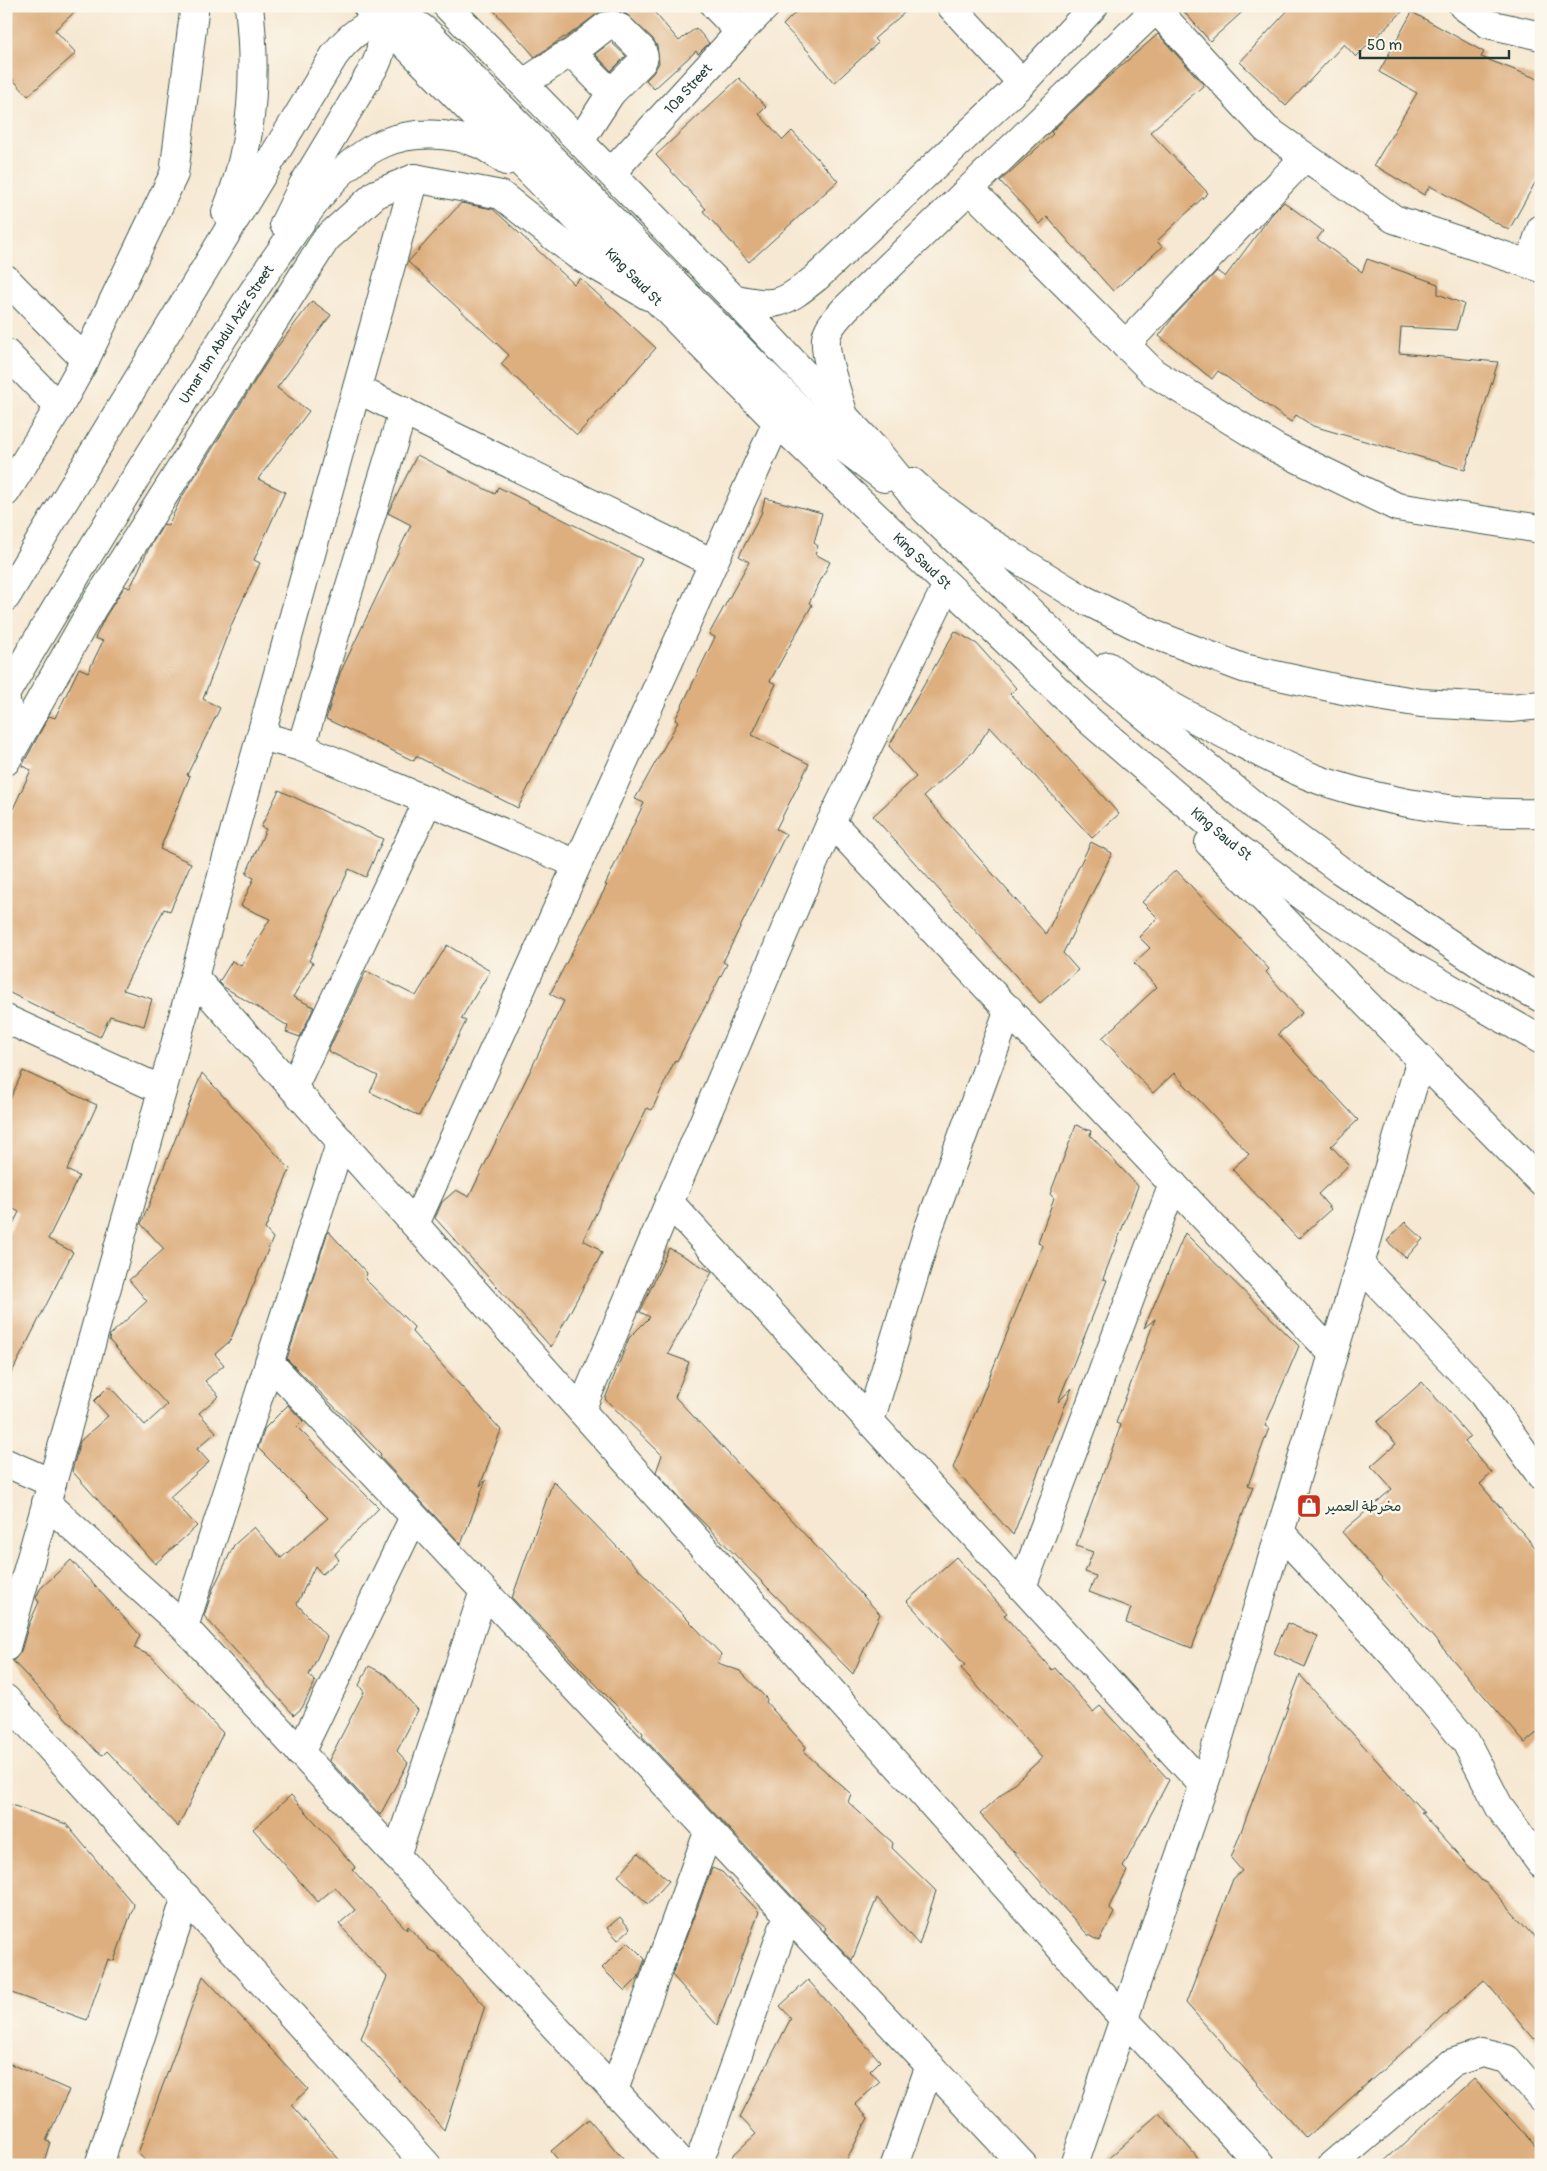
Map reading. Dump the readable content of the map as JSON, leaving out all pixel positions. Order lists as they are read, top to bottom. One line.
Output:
{"streets":{"street":["10a Street","King Saud St","Umar Ibn Abdul Aziz Street"]},"crossings":[["King Saud St","Umar Ibn Abdul Aziz Street"]],"places":{"shop":["مخرطة العمير"]},"scale_bar":"50 m"}
